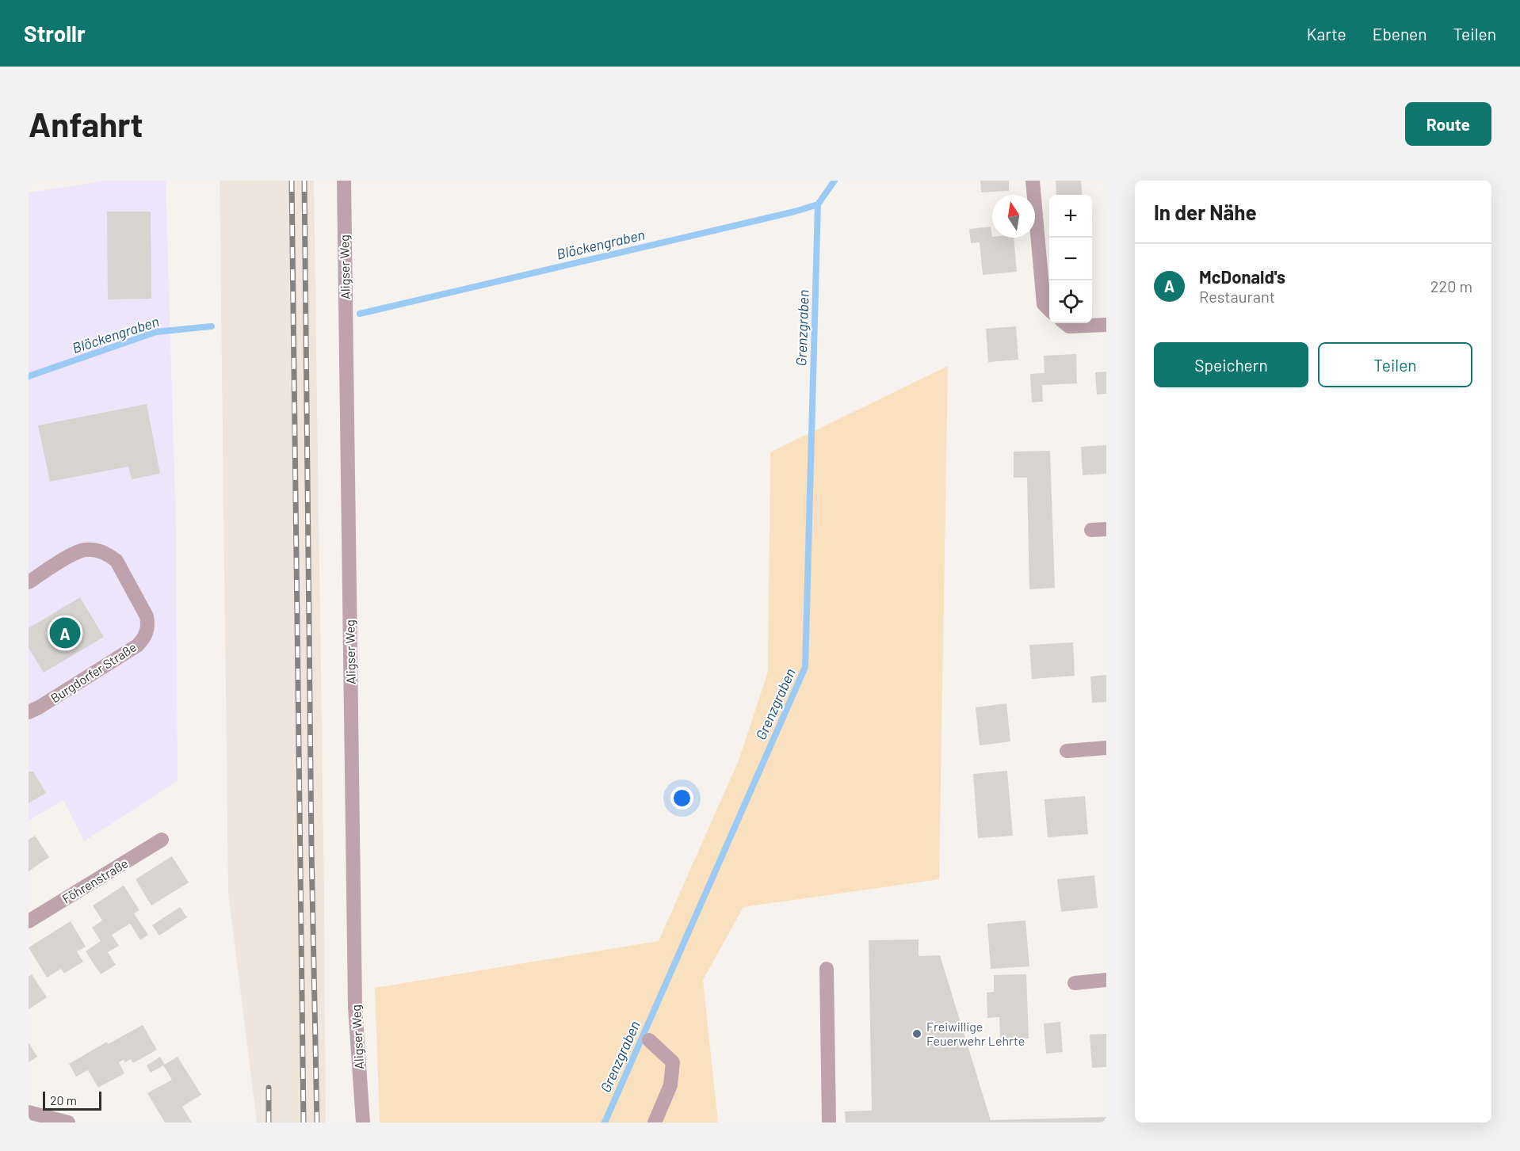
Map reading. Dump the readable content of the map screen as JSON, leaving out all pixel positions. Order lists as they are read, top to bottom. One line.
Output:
{"streets":{"street":["Aligser Weg","Burgdorfer Straße","Föhrenstraße"]},"water":["Blöckengraben","Grenzgraben"],"places":["Freiwillige Feuerwehr Lehrte"],"scale_bar":"20 m","north":"top","page":{"header":"Strollr","nav":["Karte","Ebenen","Teilen"],"buttons":["Route",["Speichern","Teilen"]],"title":"Anfahrt","heading":"In der Nähe","map_buttons":["+","−"],"list":[{"mark":"A","name":"McDonald's","note":"Restaurant","value":"220 m"}],"pins":"A","scale":"20 m"}}
